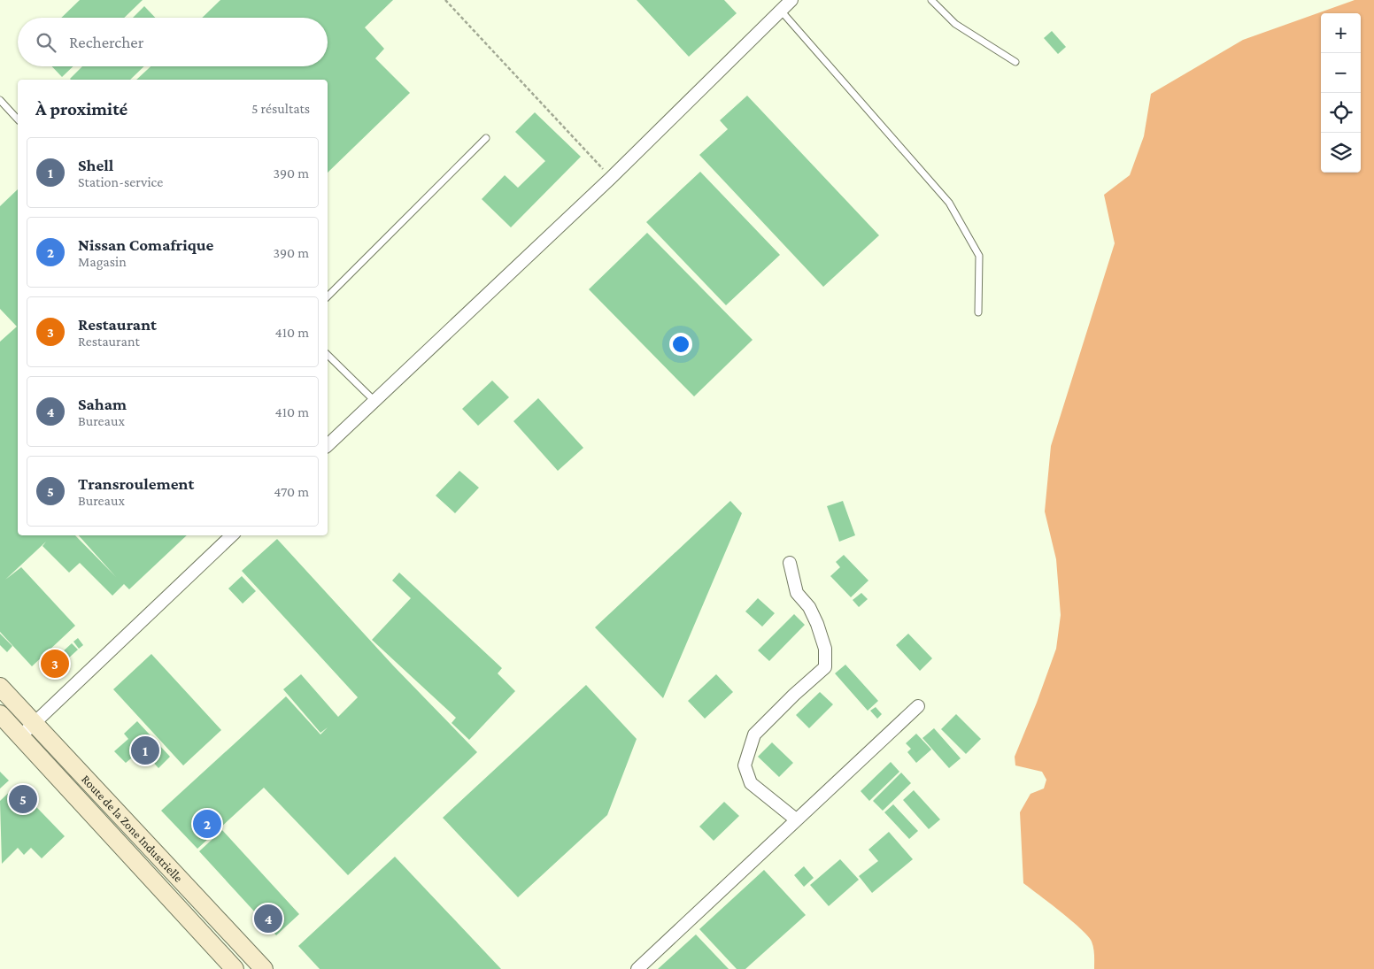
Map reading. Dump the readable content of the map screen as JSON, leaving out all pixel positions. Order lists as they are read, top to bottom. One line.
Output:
{"streets":{"main road":["Route de la Zone Industrielle"]},"page":{"map_buttons":["+","−"],"search":"Rechercher","heading":["À proximité","5 résultats"],"list":[{"mark":"1","name":"Shell","note":"Station-service","value":"390 m"},{"mark":"2","name":"Nissan Comafrique","note":"Magasin","value":"390 m"},{"mark":"3","name":"Restaurant","note":"Restaurant","value":"410 m"},{"mark":"4","name":"Saham","note":"Bureaux","value":"410 m"},{"mark":"5","name":"Transroulement","note":"Bureaux","value":"470 m"}],"pins":["3","1","5","2","4"]}}
